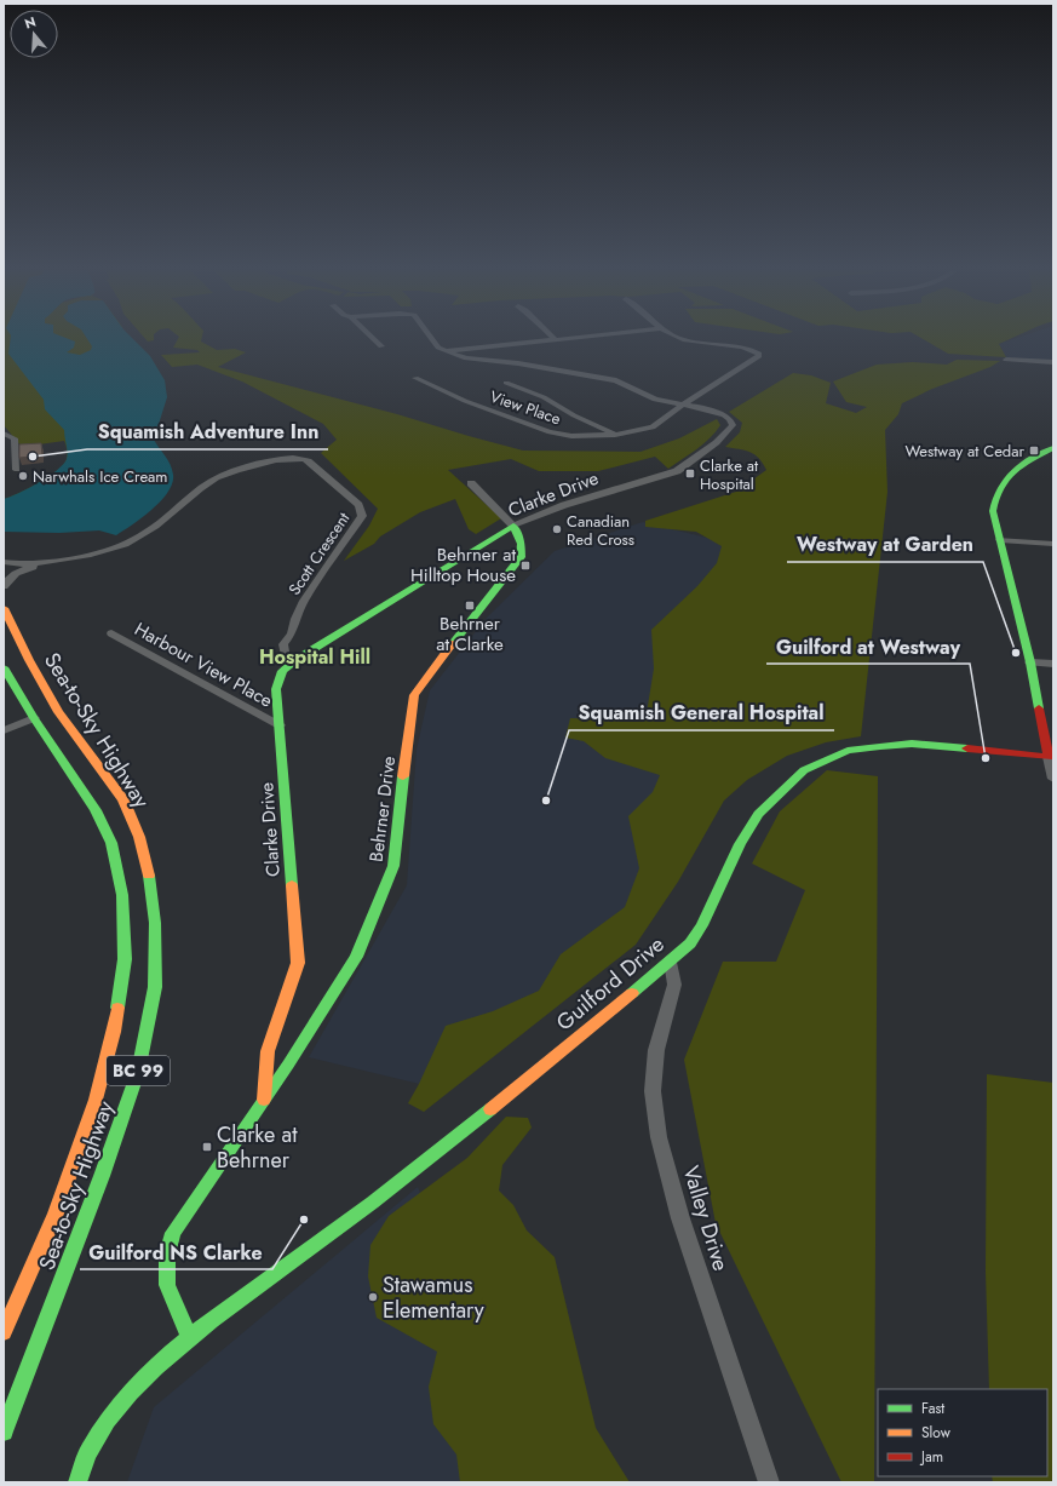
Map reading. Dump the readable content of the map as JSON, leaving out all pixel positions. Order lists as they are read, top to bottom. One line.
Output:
{"streets":{"main road":["Clarke Drive","Sea-to-Sky Highway","Behrner Drive","Guilford Drive","BC 99"],"street":["View Place","Scott Crescent","Harbour View Place","Valley Drive"]},"crossings":[["View Place","Clarke Drive"],["Clarke Drive","Scott Crescent"],["Clarke Drive","Harbour View Place"],["Clarke Drive","Behrner Drive"],["Clarke Drive","Guilford Drive"],["Guilford Drive","Valley Drive"]],"districts":["Hospital Hill"],"places":{"transit":["Westway at Cedar","Clarke at Hospital","Behrner at Hilltop House","Behrner at Clarke","Clarke at Behrner"],"other":["Squamish Adventure Inn","Narwhals Ice Cream","Canadian Red Cross","Westway at Garden","Guilford at Westway","Squamish General Hospital","Guilford NS Clarke","Stawamus Elementary"]},"legend":["Fast","Slow","Jam"],"north":"top"}
